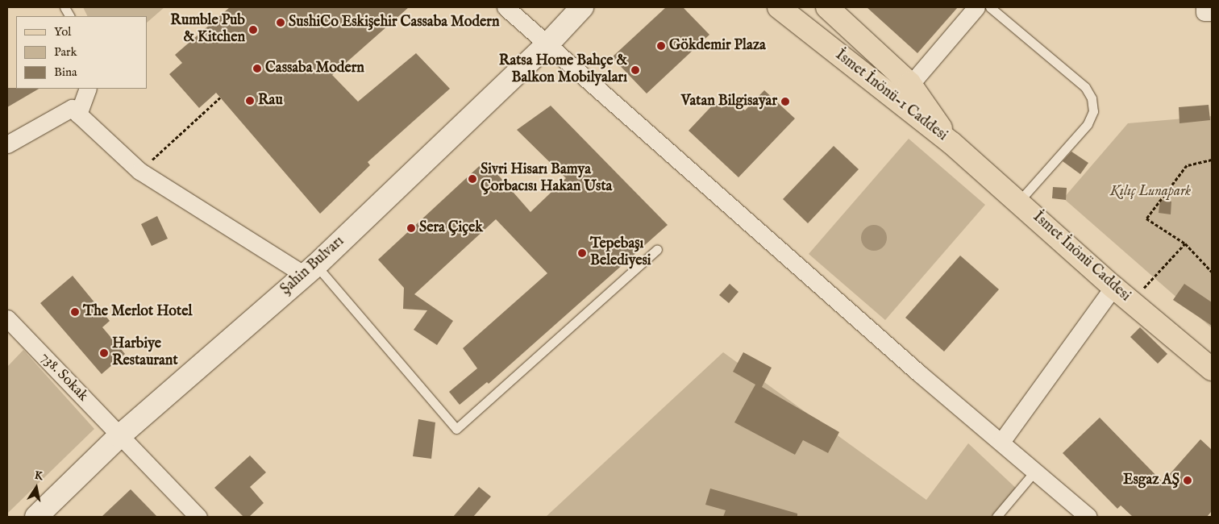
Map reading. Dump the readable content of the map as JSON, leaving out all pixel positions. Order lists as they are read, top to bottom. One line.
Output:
{"streets":{"main road":["İsmet İnönü-1 Caddesi","İsmet İnönü Caddesi"],"street":["Şahin Bulvarı","738. Sokak"]},"crossings":[["İsmet İnönü-1 Caddesi","İsmet İnönü Caddesi"],["Şahin Bulvarı","738. Sokak"]],"parks":["Kılıç Lunapark"],"places":["SushiCo Eskişehir Cassaba Modern","Rumble Pub & Kitchen","Gökdemir Plaza","Cassaba Modern","Ratsa Home Bahçe & Balkon Mobilyaları","Rau","Vatan Bilgisayar","Sivri Hisarı Bamya Çorbacısı Hakan Usta","Sera Çiçek","Tepebaşı Belediyesi","The Merlot Hotel","Harbiye Restaurant","Esgaz AŞ"],"legend":["Yol","Park","Bina"],"north":"top"}
